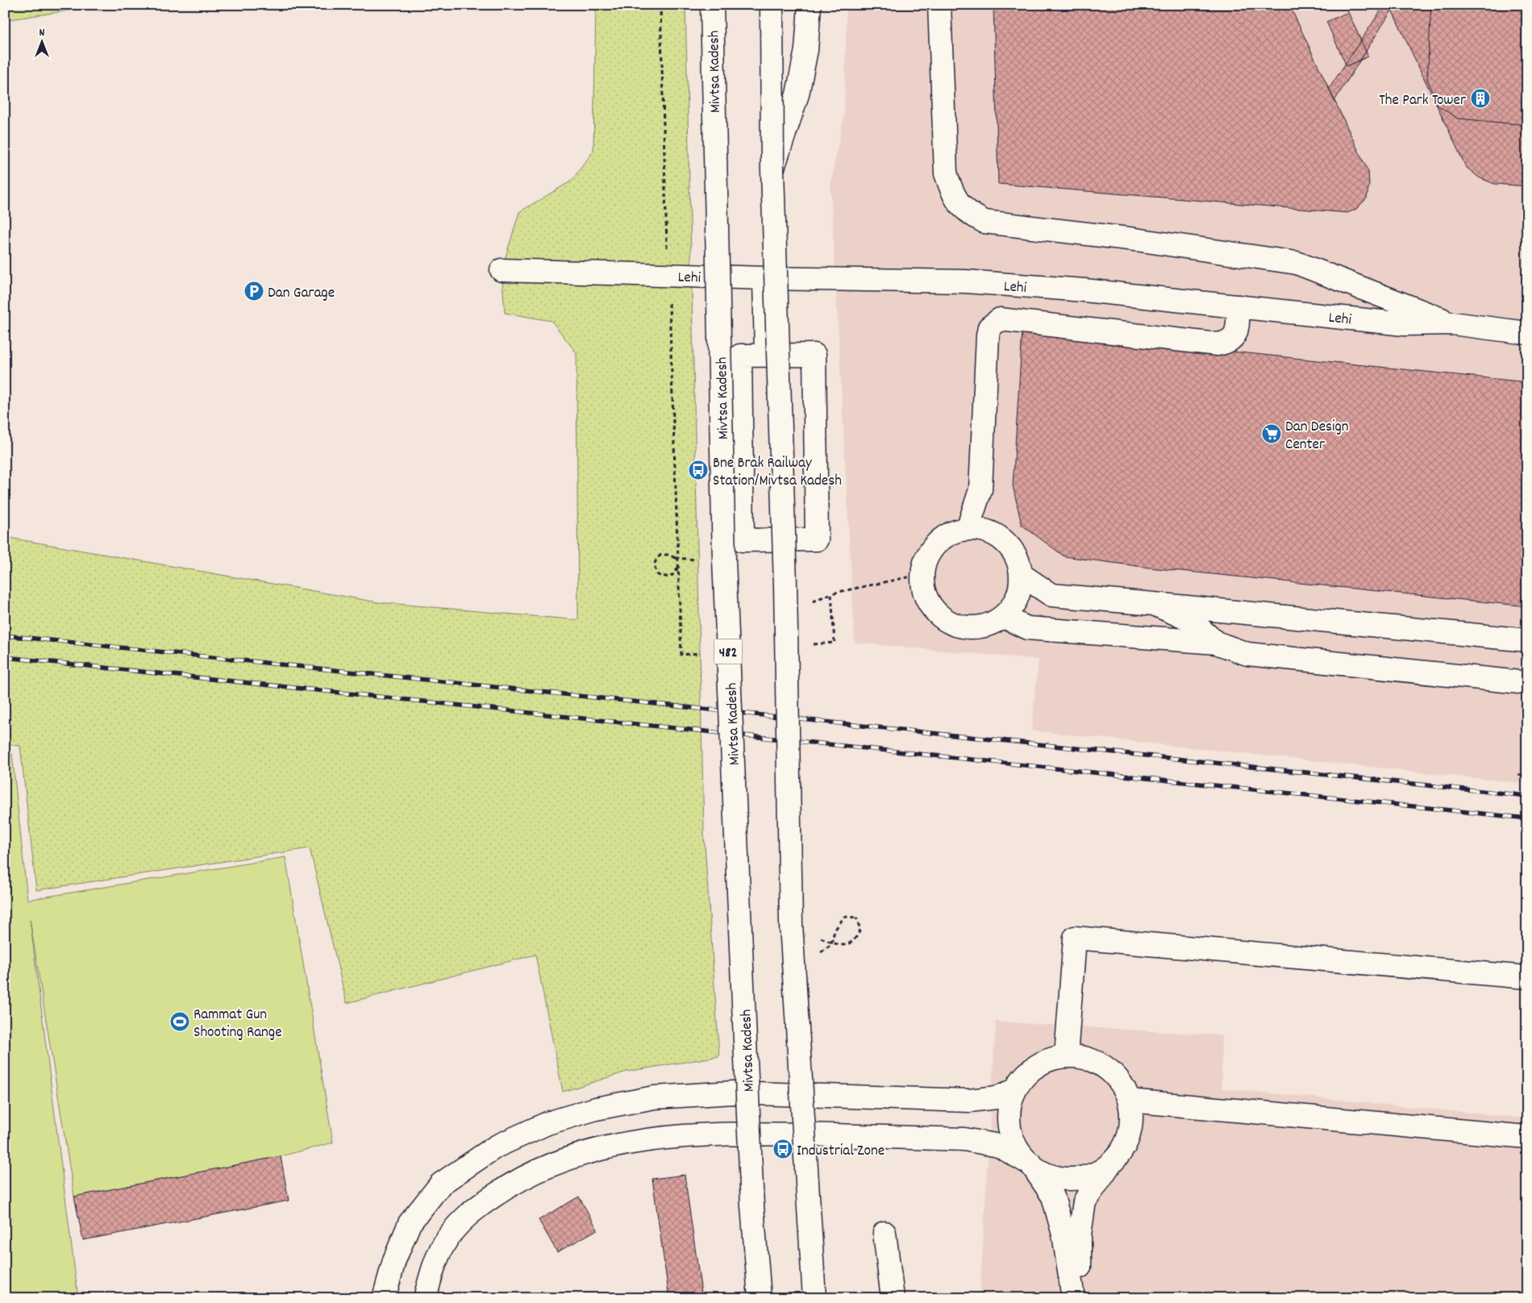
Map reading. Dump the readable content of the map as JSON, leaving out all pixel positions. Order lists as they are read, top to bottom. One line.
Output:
{"streets":{"main road":["Mivtsa Kadesh","Lehi","482"]},"places":{"building":["The Park Tower"],"parking":["Dan Garage"],"supermarket":["Dan Design Center"],"bus stop":["Bne Brak Railway Station/Mivtsa Kadesh","Industrial Zone"],"sports":["Rammat Gun Shooting Range"]},"north":"top"}
